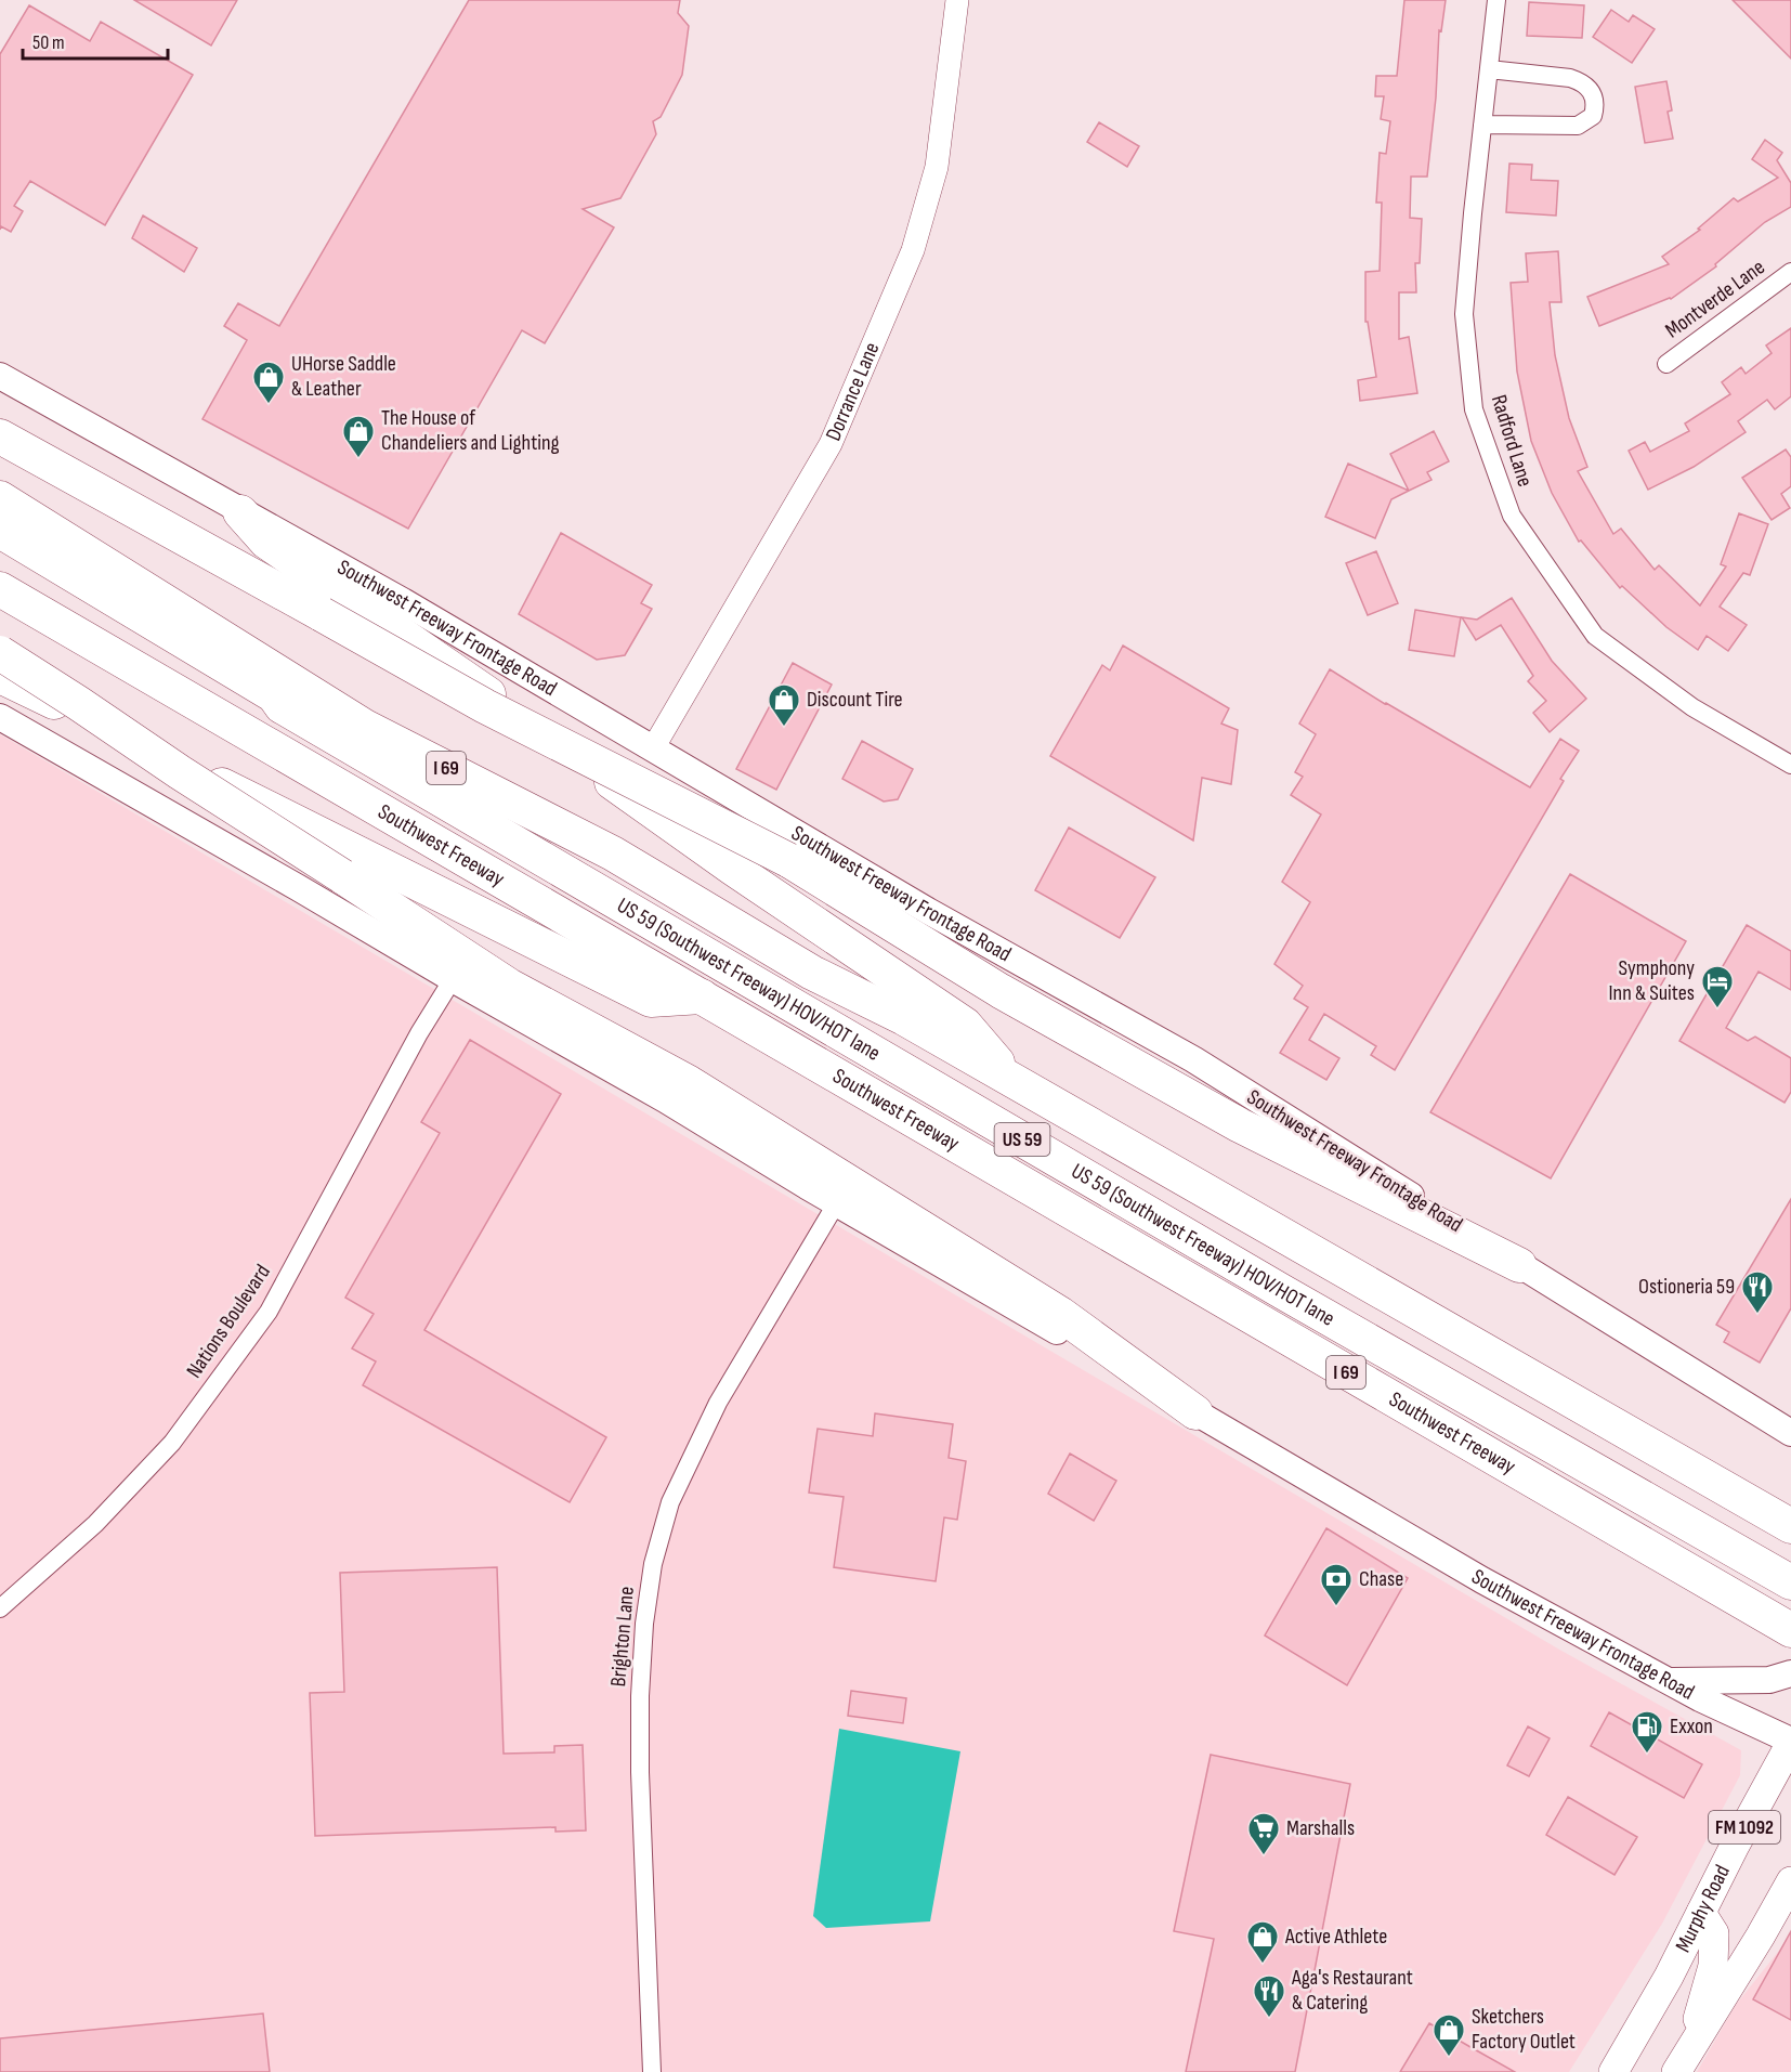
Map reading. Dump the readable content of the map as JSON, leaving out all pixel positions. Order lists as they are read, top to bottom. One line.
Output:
{"streets":{"highway":["I 69","Southwest Freeway","US 59 (Southwest Freeway) HOV/HOT lane","US 59"],"main road":["Southwest Freeway Frontage Road","FM 1092","Murphy Road"],"street":["Montverde Lane","Dorrance Lane","Radford Lane","Nations Boulevard","Brighton Lane"]},"crossings":[["Dorrance Lane","Southwest Freeway Frontage Road"],["Southwest Freeway Frontage Road","Nations Boulevard"],["Southwest Freeway Frontage Road","Brighton Lane"],["Southwest Freeway Frontage Road","Murphy Road"]],"places":{"shop":["UHorse Saddle & Leather","The House of Chandeliers and Lighting","Discount Tire","Active Athlete","Sketchers Factory Outlet"],"hotel":["Symphony Inn & Suites"],"restaurant":["Ostioneria 59","Aga's Restaurant & Catering"],"bank":["Chase"],"fuel station":["Exxon"],"supermarket":["Marshalls"]},"scale_bar":"50 m"}
